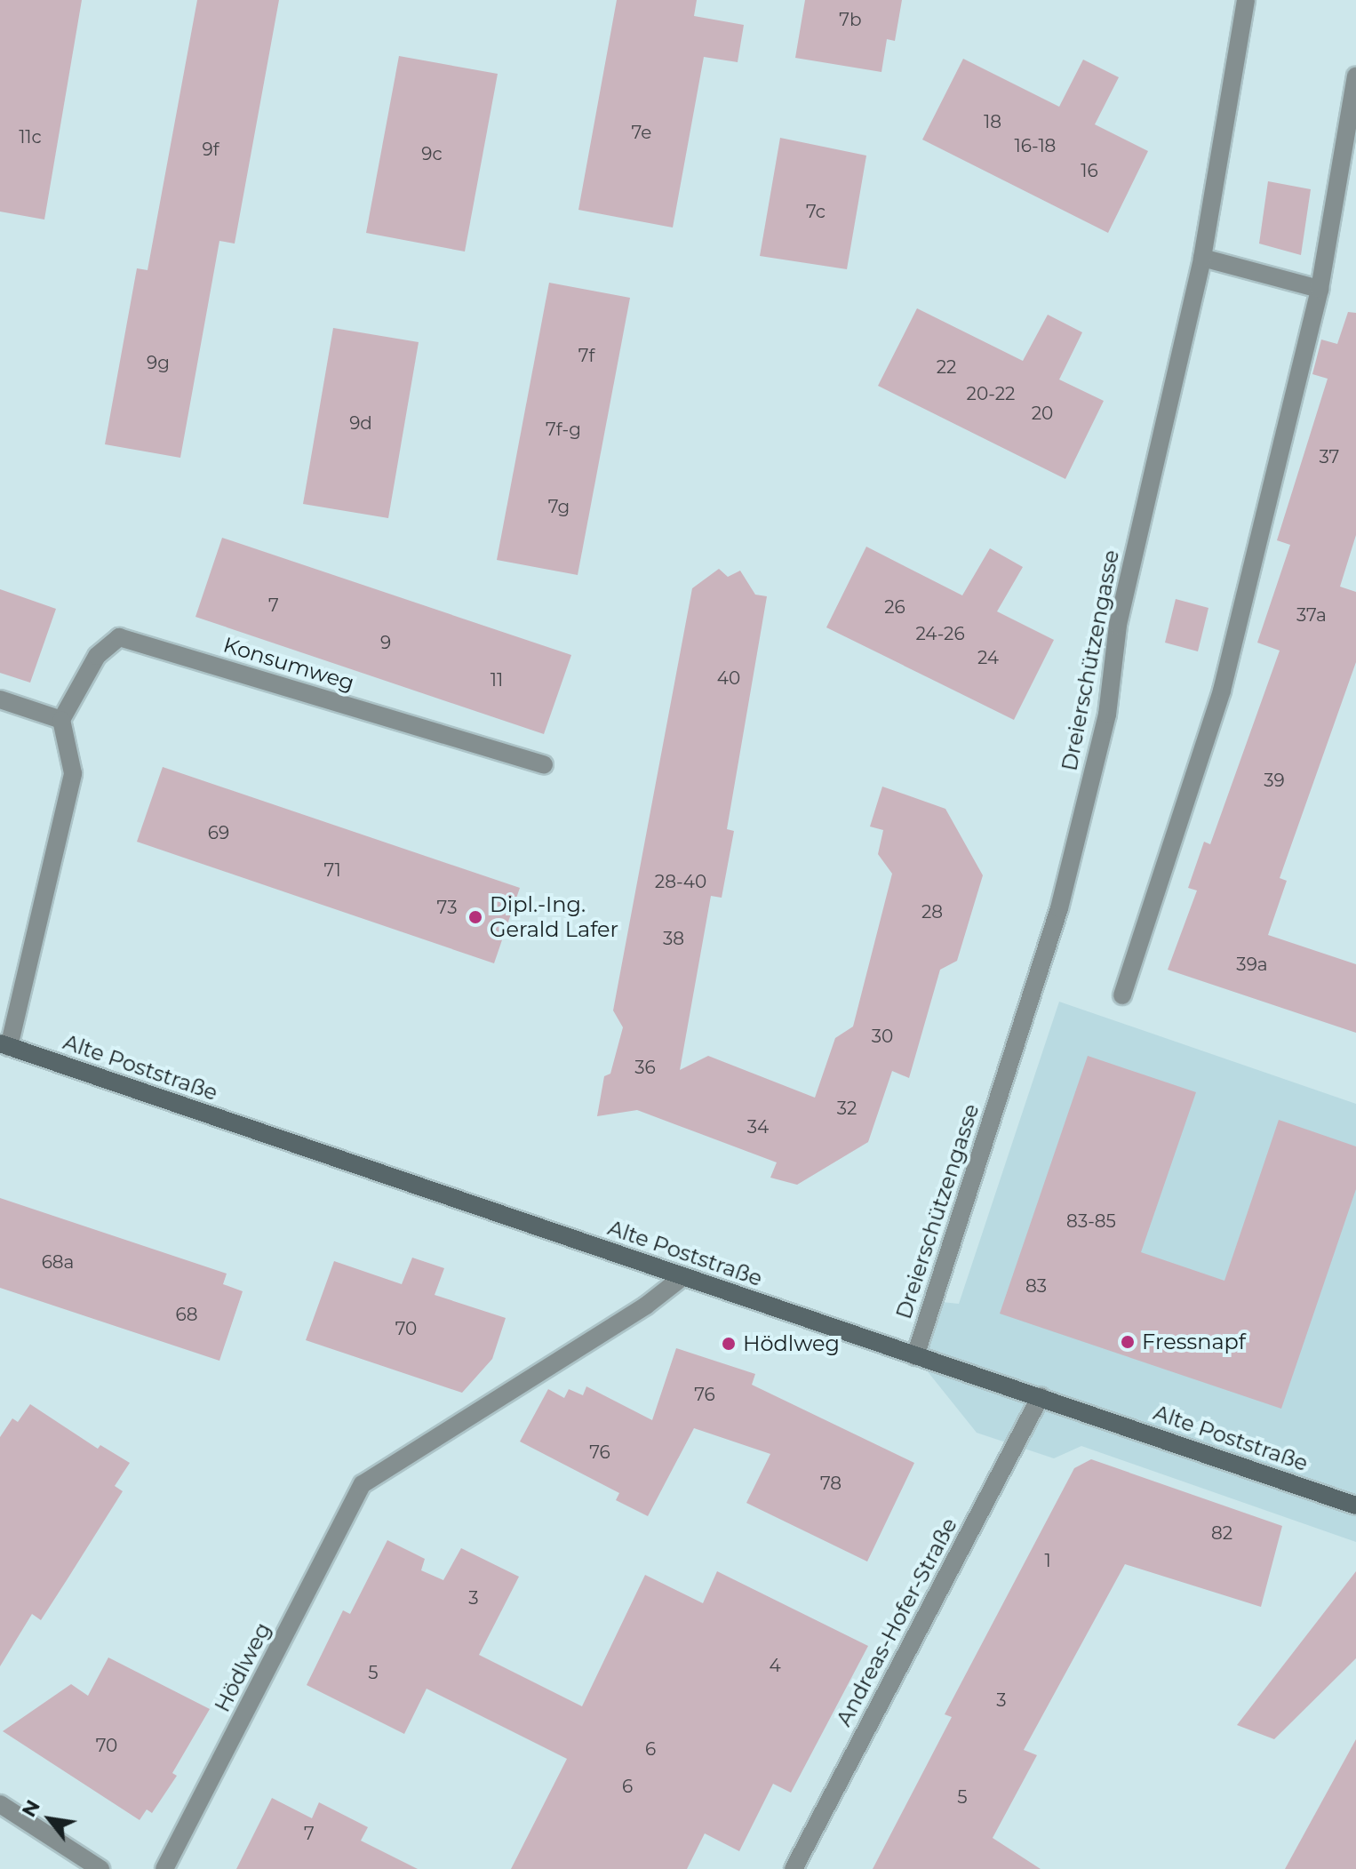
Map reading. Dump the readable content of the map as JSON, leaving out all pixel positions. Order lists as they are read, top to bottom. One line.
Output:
{"streets":{"main road":["Alte Poststraße"],"street":["Dreierschützengasse","Konsumweg","Andreas-Hofer-Straße","Hödlweg"]},"crossings":[["Dreierschützengasse","Alte Poststraße"],["Alte Poststraße","Andreas-Hofer-Straße"],["Alte Poststraße","Hödlweg"]],"places":["Dipl.-Ing. Gerald Lafer","Fressnapf","Hödlweg"],"house_numbers":["7b","18","7e","11c","16-18","9f","9c","16","7c","7f","9g","22","20-22","20","9d","7f-g","37","7g","7","26","37a","24-26","9","24","40","11","39","69","71","28-40","73","28","38","39a","30","36","32","34","83-85","68a","83","68","70","76","76","78","82","1","3","4","5","3","70","6","6","5","7"],"north":"top left"}
